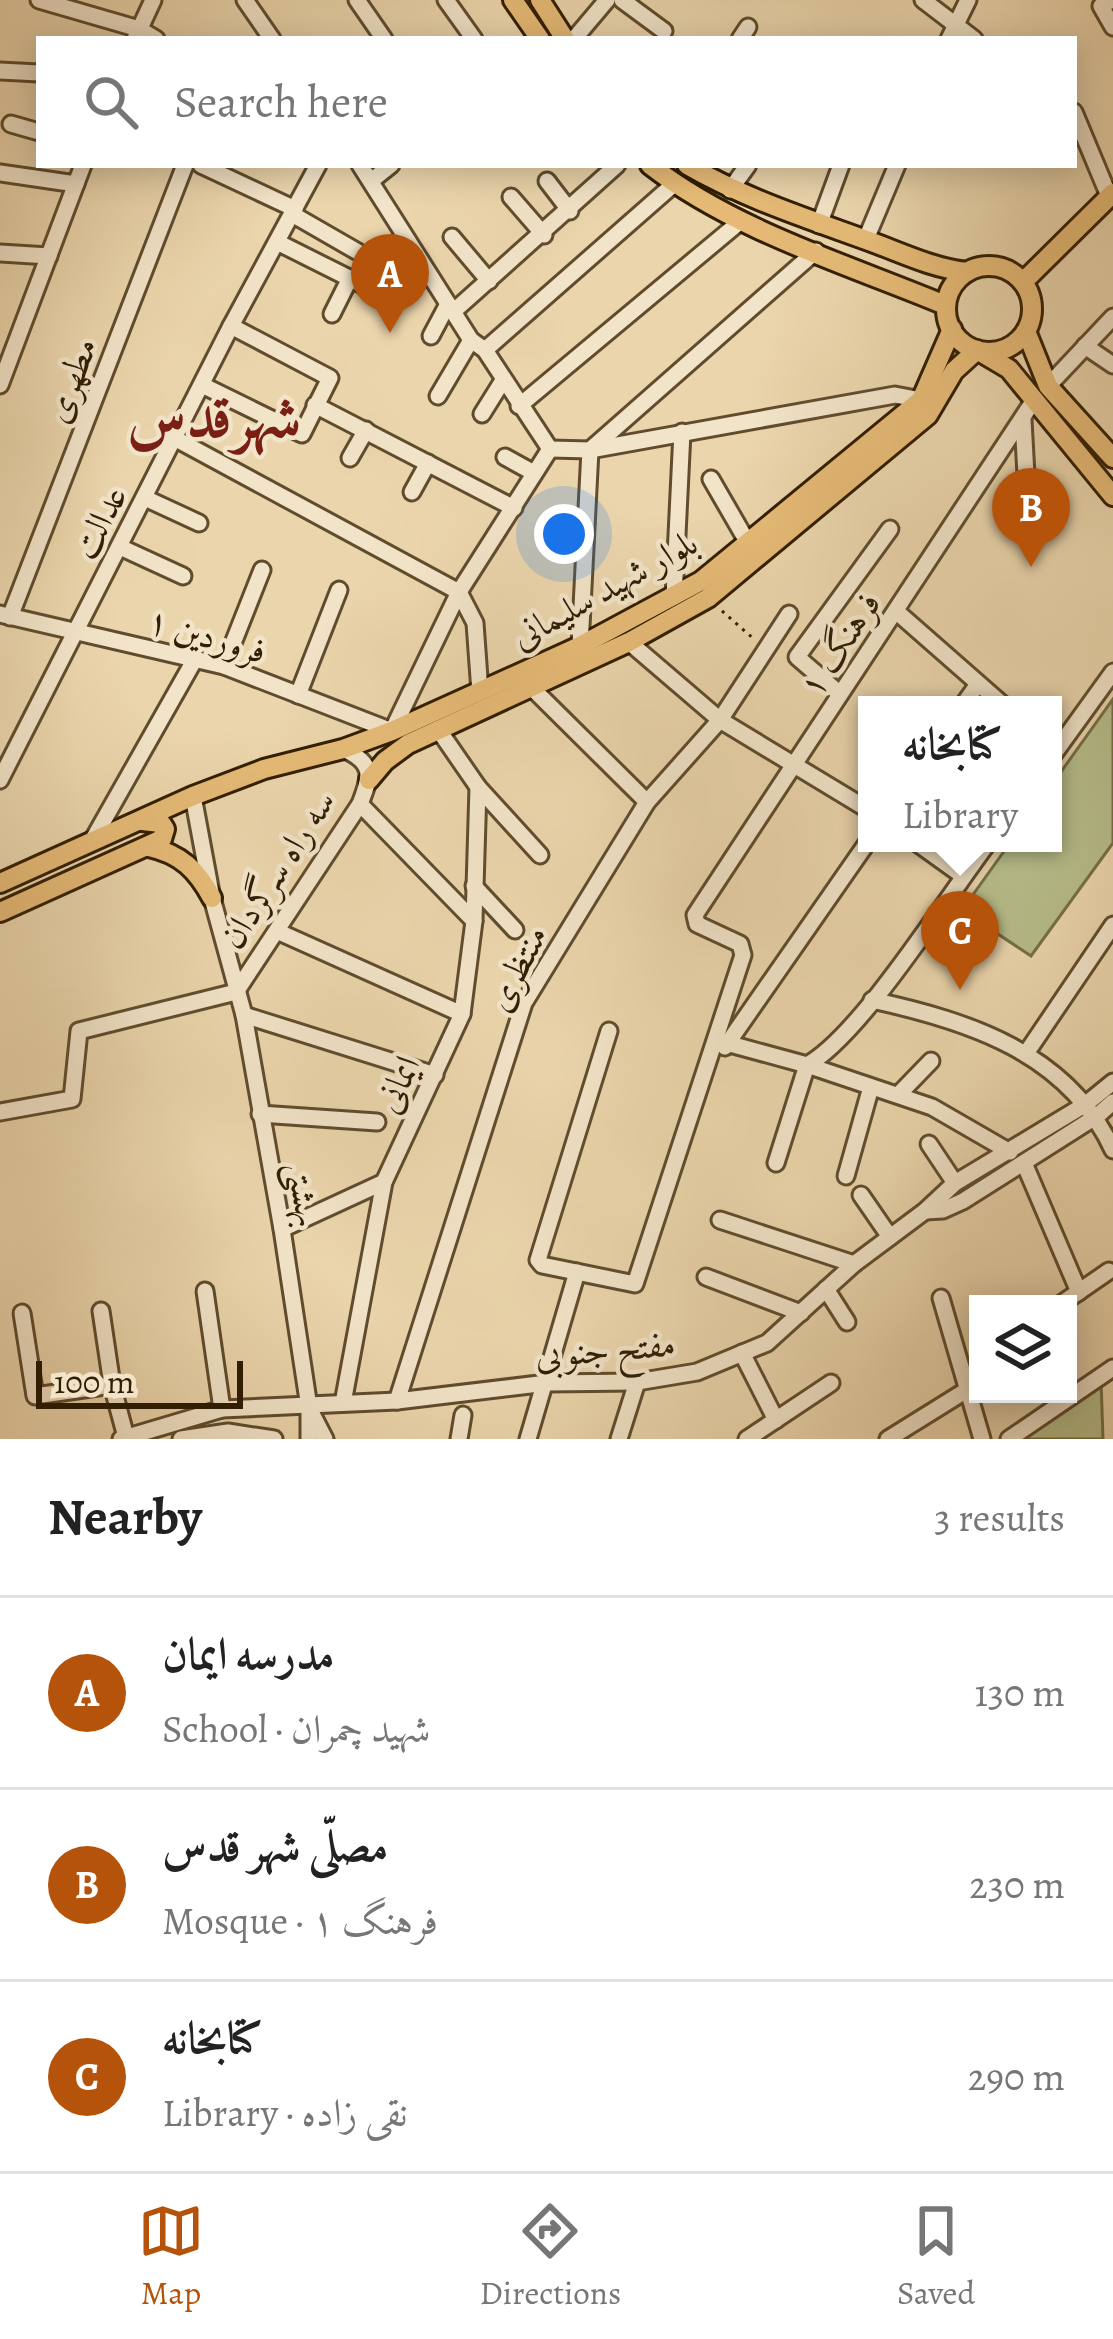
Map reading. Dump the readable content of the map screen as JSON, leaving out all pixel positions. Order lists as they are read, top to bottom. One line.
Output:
{"streets":{"main road":["بلوار شهید سلیمانی","سه راه سرگردان"],"street":["مطهری","عدالت","فروردین ۱","فرهنگ ۱","منتظری","ایمانی","بهشتی","مفتح جنوبی"]},"crossings":[["مطهری","فروردین ۱"],["عدالت","فروردین ۱"],["بلوار شهید سلیمانی","فروردین ۱"],["بلوار شهید سلیمانی","سه راه سرگردان"],["سه راه سرگردان","بهشتی"],["منتظری","مفتح جنوبی"],["ایمانی","مفتح جنوبی"],["بهشتی","مفتح جنوبی"]],"districts":["شهرقدس"],"scale_bar":"100 m","page":{"search":"Search here","pins":["A","B","C"],"popup":["کتابخانه","Library"],"scale":"100 m","heading":["Nearby","3 results"],"list":[{"mark":"A","name":"مدرسه ایمان","note":"School · شهید چمران","value":"130 m"},{"mark":"B","name":"مصلّی شهر قدس","note":"Mosque · فرهنگ ۱","value":"230 m"},{"mark":"C","name":"کتابخانه","note":"Library · نقی زاده","value":"290 m"}],"nav":["Map","Directions","Saved"]}}
